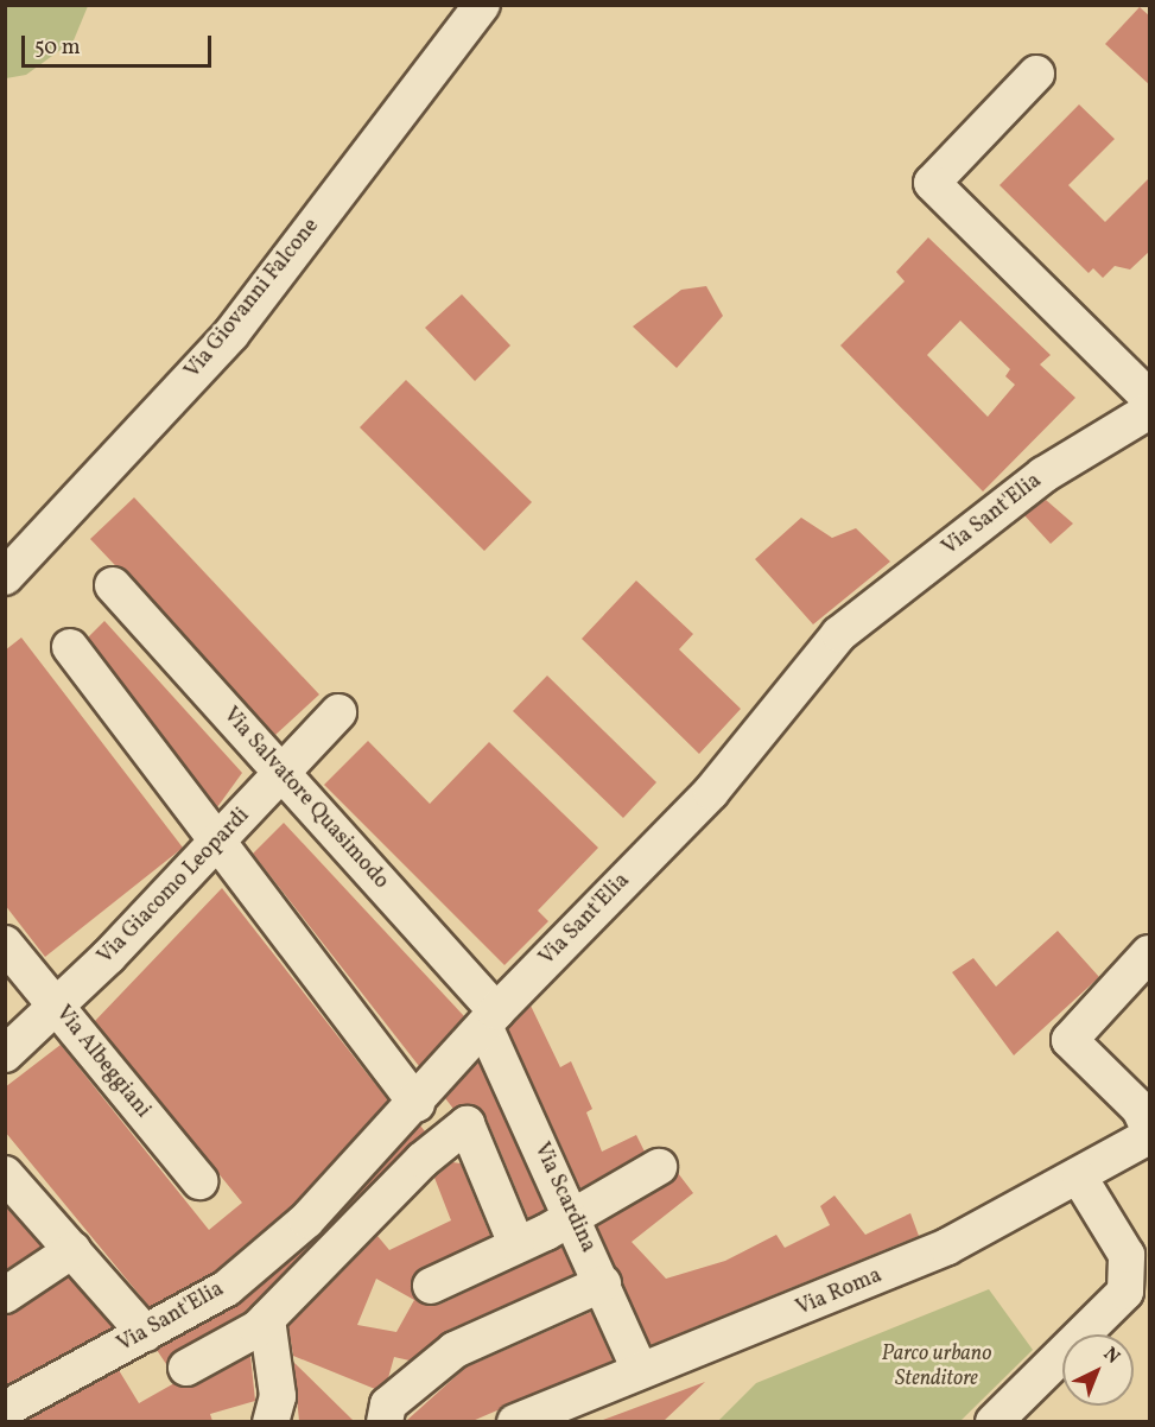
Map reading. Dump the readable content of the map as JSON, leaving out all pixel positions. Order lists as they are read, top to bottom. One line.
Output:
{"streets":{"street":["Via Giovanni Falcone","Via Sant'Elia","Via Salvatore Quasimodo","Via Giacomo Leopardi","Via Albeggiani","Via Scardina","Via Roma"]},"crossings":[["Via Sant'Elia","Via Salvatore Quasimodo"],["Via Sant'Elia","Via Scardina"],["Via Salvatore Quasimodo","Via Giacomo Leopardi"],["Via Salvatore Quasimodo","Via Scardina"],["Via Giacomo Leopardi","Via Albeggiani"],["Via Scardina","Via Roma"]],"parks":["Parco urbano Stenditore"],"scale_bar":"50 m","north":"top right"}
